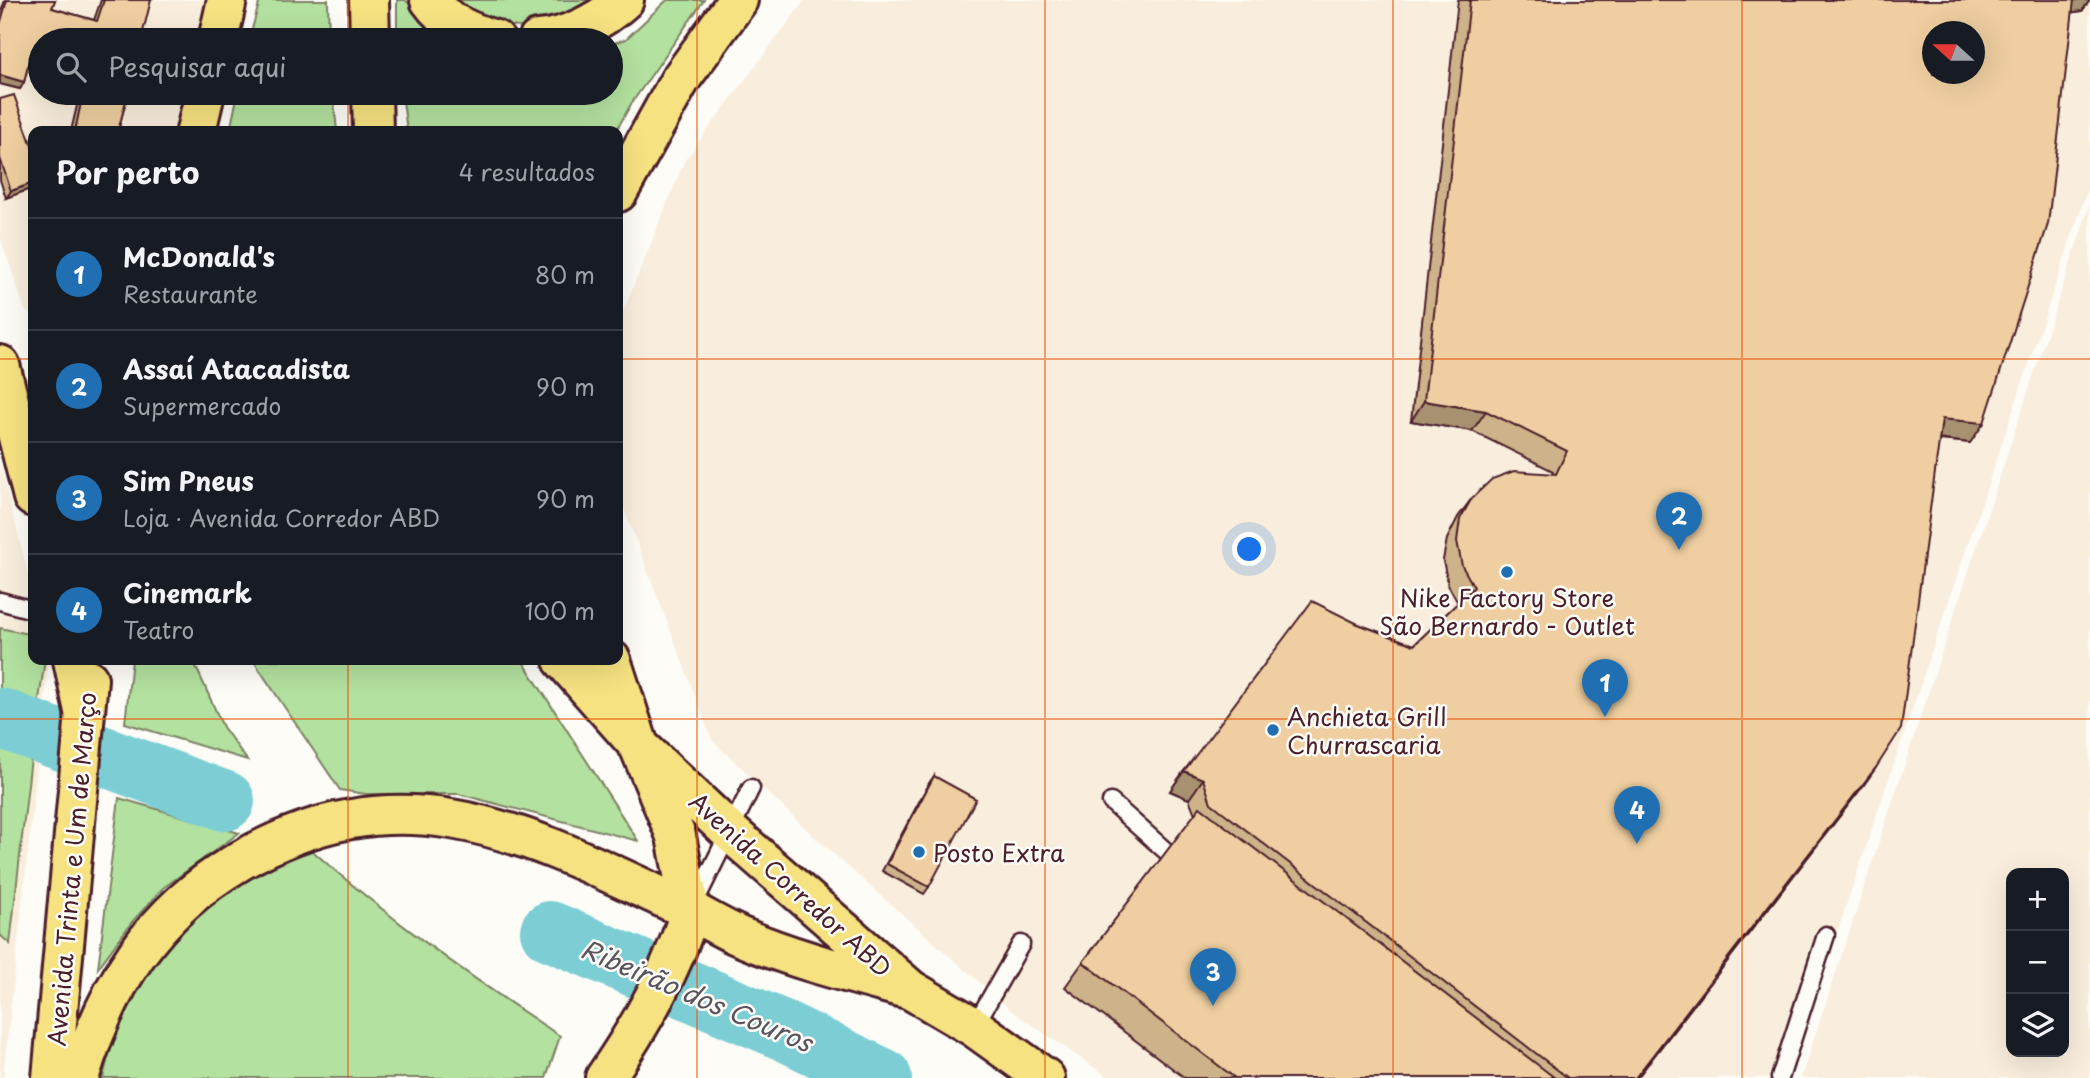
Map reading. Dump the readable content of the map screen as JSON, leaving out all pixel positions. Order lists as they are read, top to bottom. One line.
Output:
{"streets":{"main road":["Avenida Trinta e Um de Março","Avenida Corredor ABD"]},"water":["Ribeirão dos Couros"],"places":["Nike Factory Store São Bernardo - Outlet","Anchieta Grill Churrascaria","Posto Extra"],"north":"left","page":{"search":"Pesquisar aqui","heading":["Por perto","4 resultados"],"list":[{"mark":"1","name":"McDonald's","note":"Restaurante","value":"80 m"},{"mark":"2","name":"Assaí Atacadista","note":"Supermercado","value":"90 m"},{"mark":"3","name":"Sim Pneus","note":"Loja · Avenida Corredor ABD","value":"90 m"},{"mark":"4","name":"Cinemark","note":"Teatro","value":"100 m"}],"pins":["2","1","4","3"],"map_buttons":["+","−"]}}
